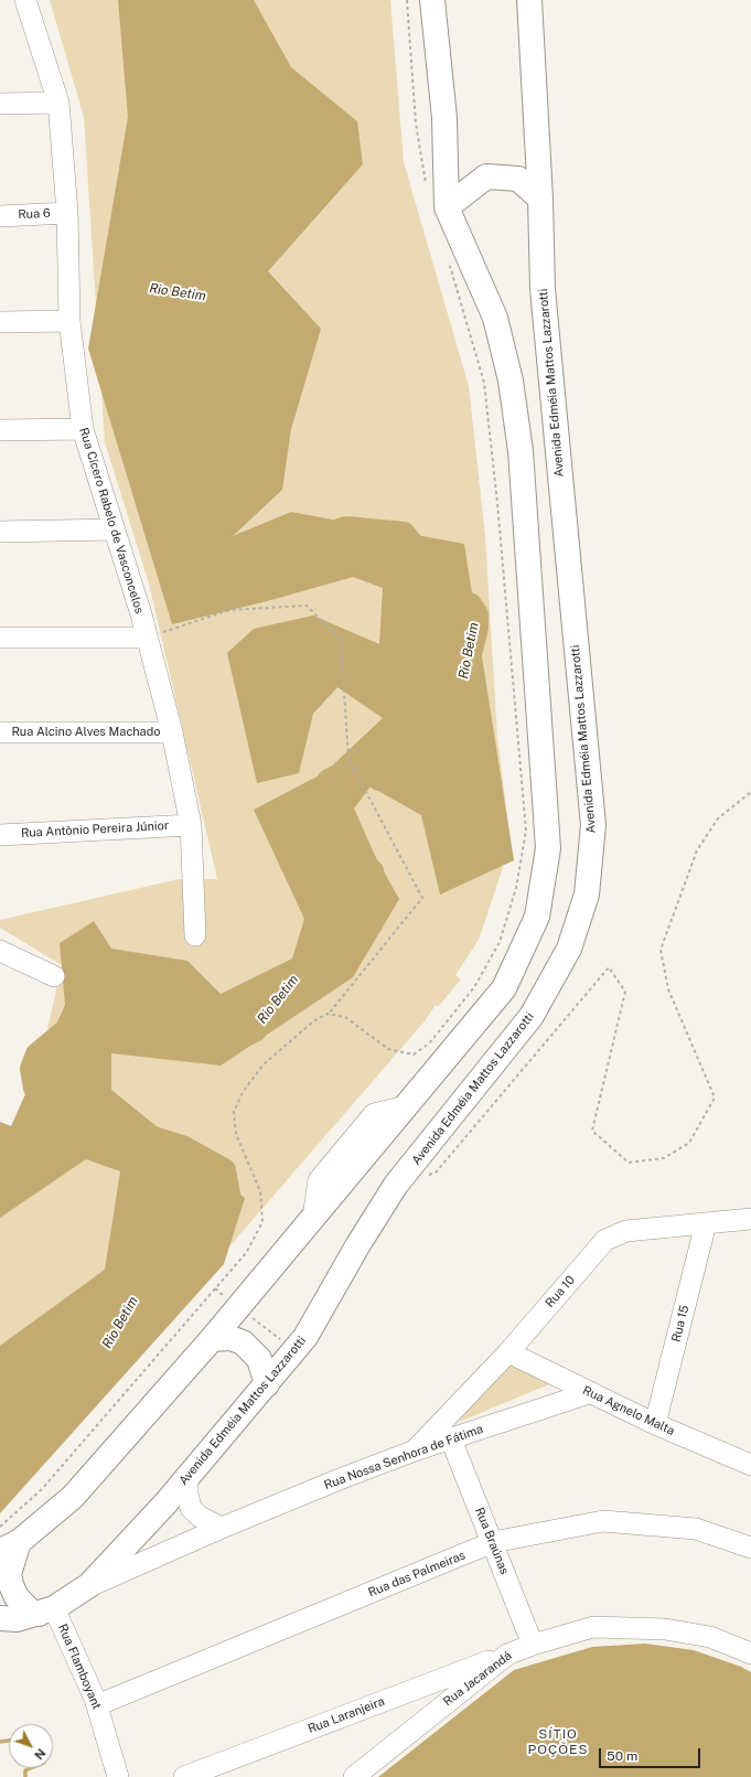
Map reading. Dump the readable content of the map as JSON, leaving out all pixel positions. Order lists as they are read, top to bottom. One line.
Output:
{"streets":{"main road":["Avenida Edméia Mattos Lazzarotti"],"street":["Rua 6","Rua Cícero Rabelo de Vasconcelos","Rua Alcino Alves Machado","Rua Antônio Pereira Júnior","Rua 10","Rua 15","Rua Agnelo Malta","Rua Nossa Senhora de Fátima","Rua Braúnas","Rua das Palmeiras","Rua Flamboyant","Rua Jacarandá","Rua Laranjeira"]},"crossings":[["Rua 6","Rua Cícero Rabelo de Vasconcelos"],["Avenida Edméia Mattos Lazzarotti","Rua Nossa Senhora de Fátima"],["Avenida Edméia Mattos Lazzarotti","Rua Flamboyant"],["Rua Cícero Rabelo de Vasconcelos","Rua Alcino Alves Machado"],["Rua Cícero Rabelo de Vasconcelos","Rua Antônio Pereira Júnior"],["Rua 10","Rua 15"],["Rua 10","Rua Agnelo Malta"],["Rua 10","Rua Nossa Senhora de Fátima"],["Rua 15","Rua Agnelo Malta"],["Rua Agnelo Malta","Rua Nossa Senhora de Fátima"],["Rua Nossa Senhora de Fátima","Rua Braúnas"],["Rua Braúnas","Rua das Palmeiras"],["Rua Braúnas","Rua Jacarandá"],["Rua das Palmeiras","Rua Flamboyant"],["Rua Jacarandá","Rua Laranjeira"]],"districts":["SÍTIO POÇÕES"],"water":["Rio Betim"],"scale_bar":"50 m","north":"bottom right"}
